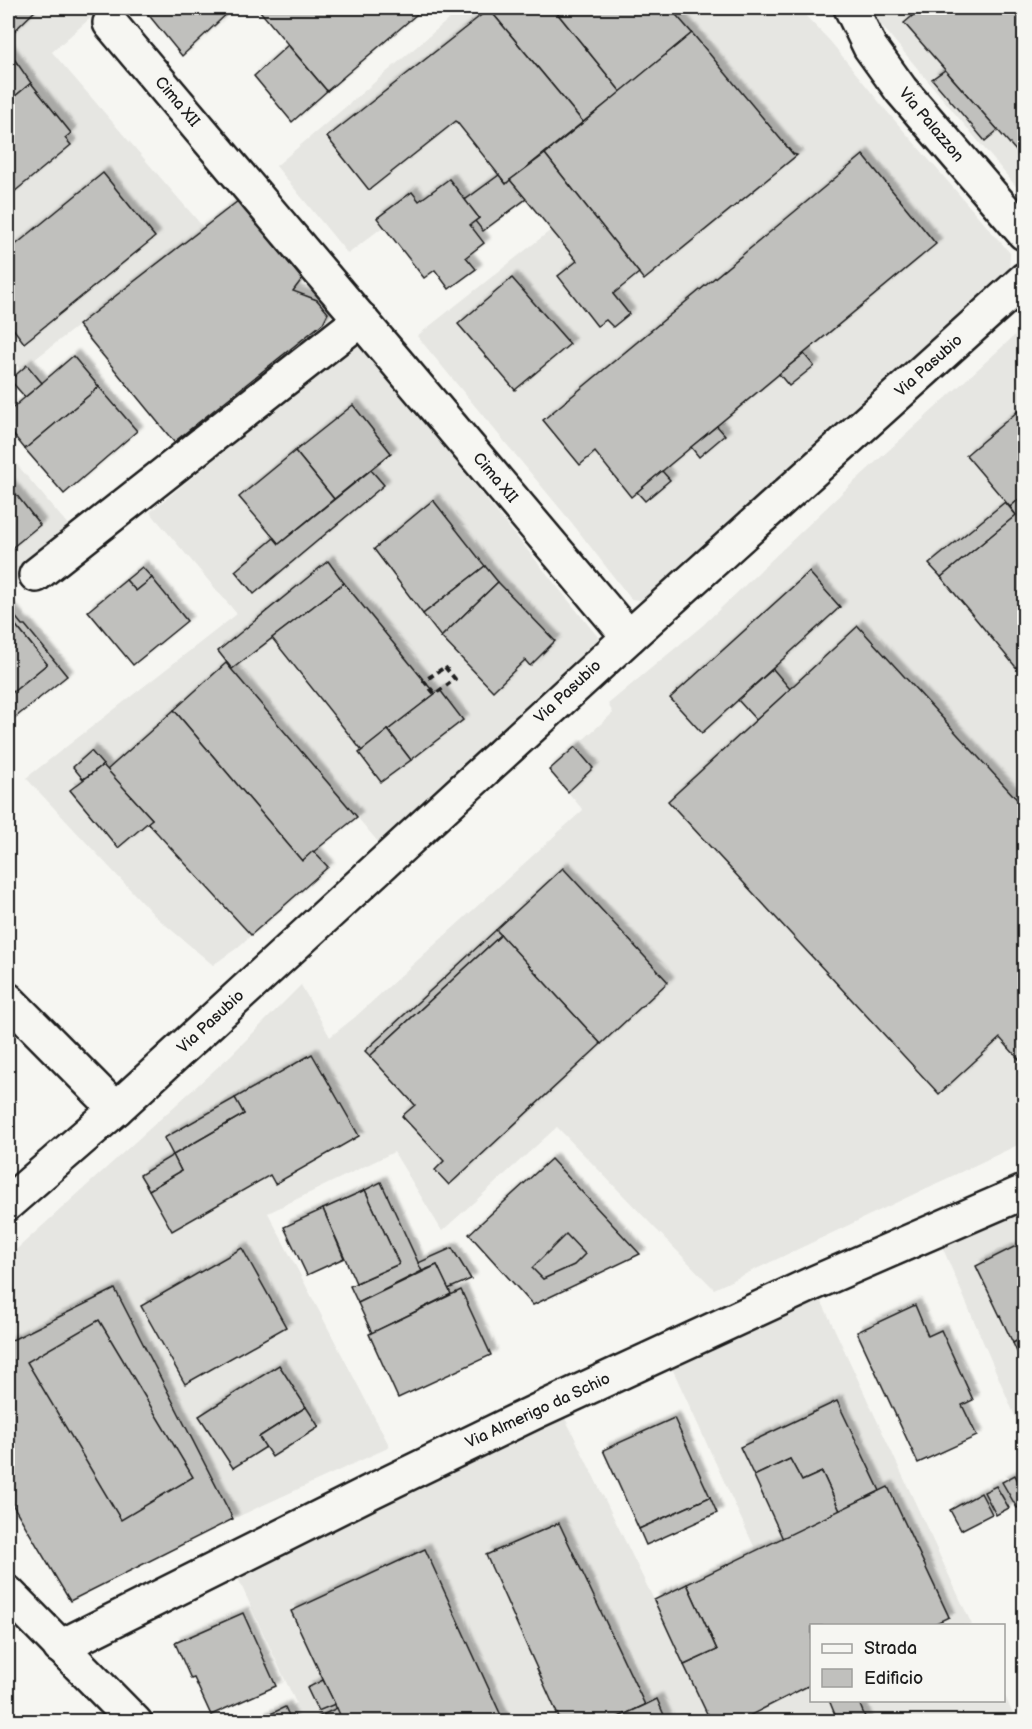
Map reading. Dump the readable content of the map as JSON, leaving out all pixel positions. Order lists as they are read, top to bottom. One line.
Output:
{"streets":{"street":["Cima XII","Via Palazzon","Via Pasubio","Via Almerigo da Schio"]},"crossings":[["Cima XII","Via Pasubio"]],"legend":["Strada","Edificio"]}
